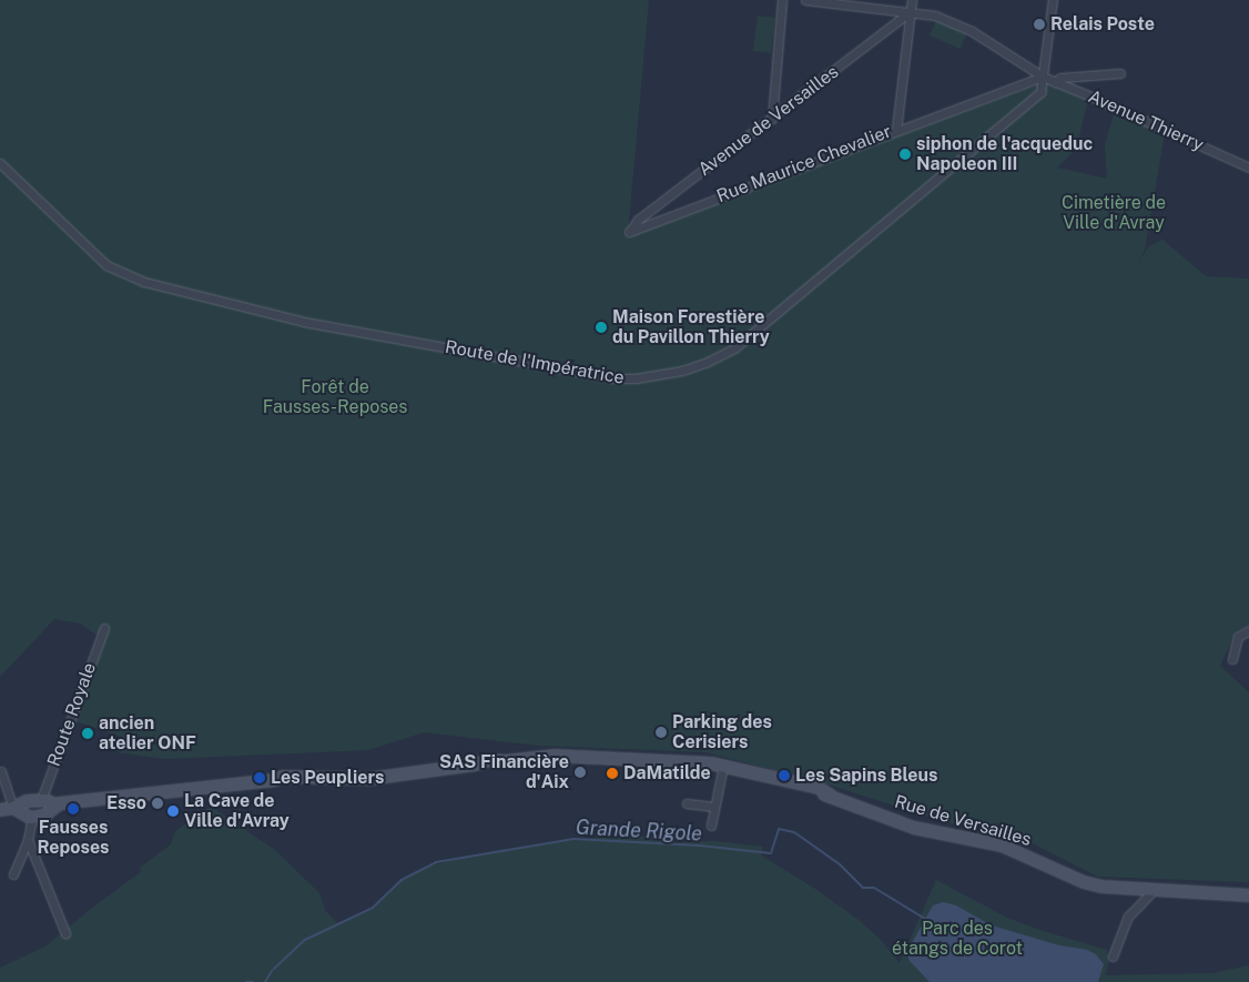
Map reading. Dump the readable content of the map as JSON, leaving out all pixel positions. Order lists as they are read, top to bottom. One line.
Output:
{"streets":{"main road":["Rue de Versailles"],"street":["Avenue de Versailles","Avenue Thierry","Rue Maurice Chevalier","Route de l'Impératrice","Route Royale"]},"crossings":[["Avenue de Versailles","Avenue Thierry"],["Avenue de Versailles","Rue Maurice Chevalier"],["Avenue Thierry","Rue Maurice Chevalier"],["Avenue Thierry","Route de l'Impératrice"],["Rue Maurice Chevalier","Route de l'Impératrice"]],"water":["Grande Rigole"],"parks":["Cimetière de Ville d'Avray","Forêt de Fausses-Reposes","Parc des étangs de Corot"],"places":["Relais Poste","siphon de l'acqueduc Napoleon III","Maison Forestière du Pavillon Thierry","Parking des Cerisiers","ancien atelier ONF","SAS Financière d'Aix","DaMatilde","Les Sapins Bleus","Les Peupliers","Esso","Fausses Reposes","La Cave de Ville d'Avray"]}
